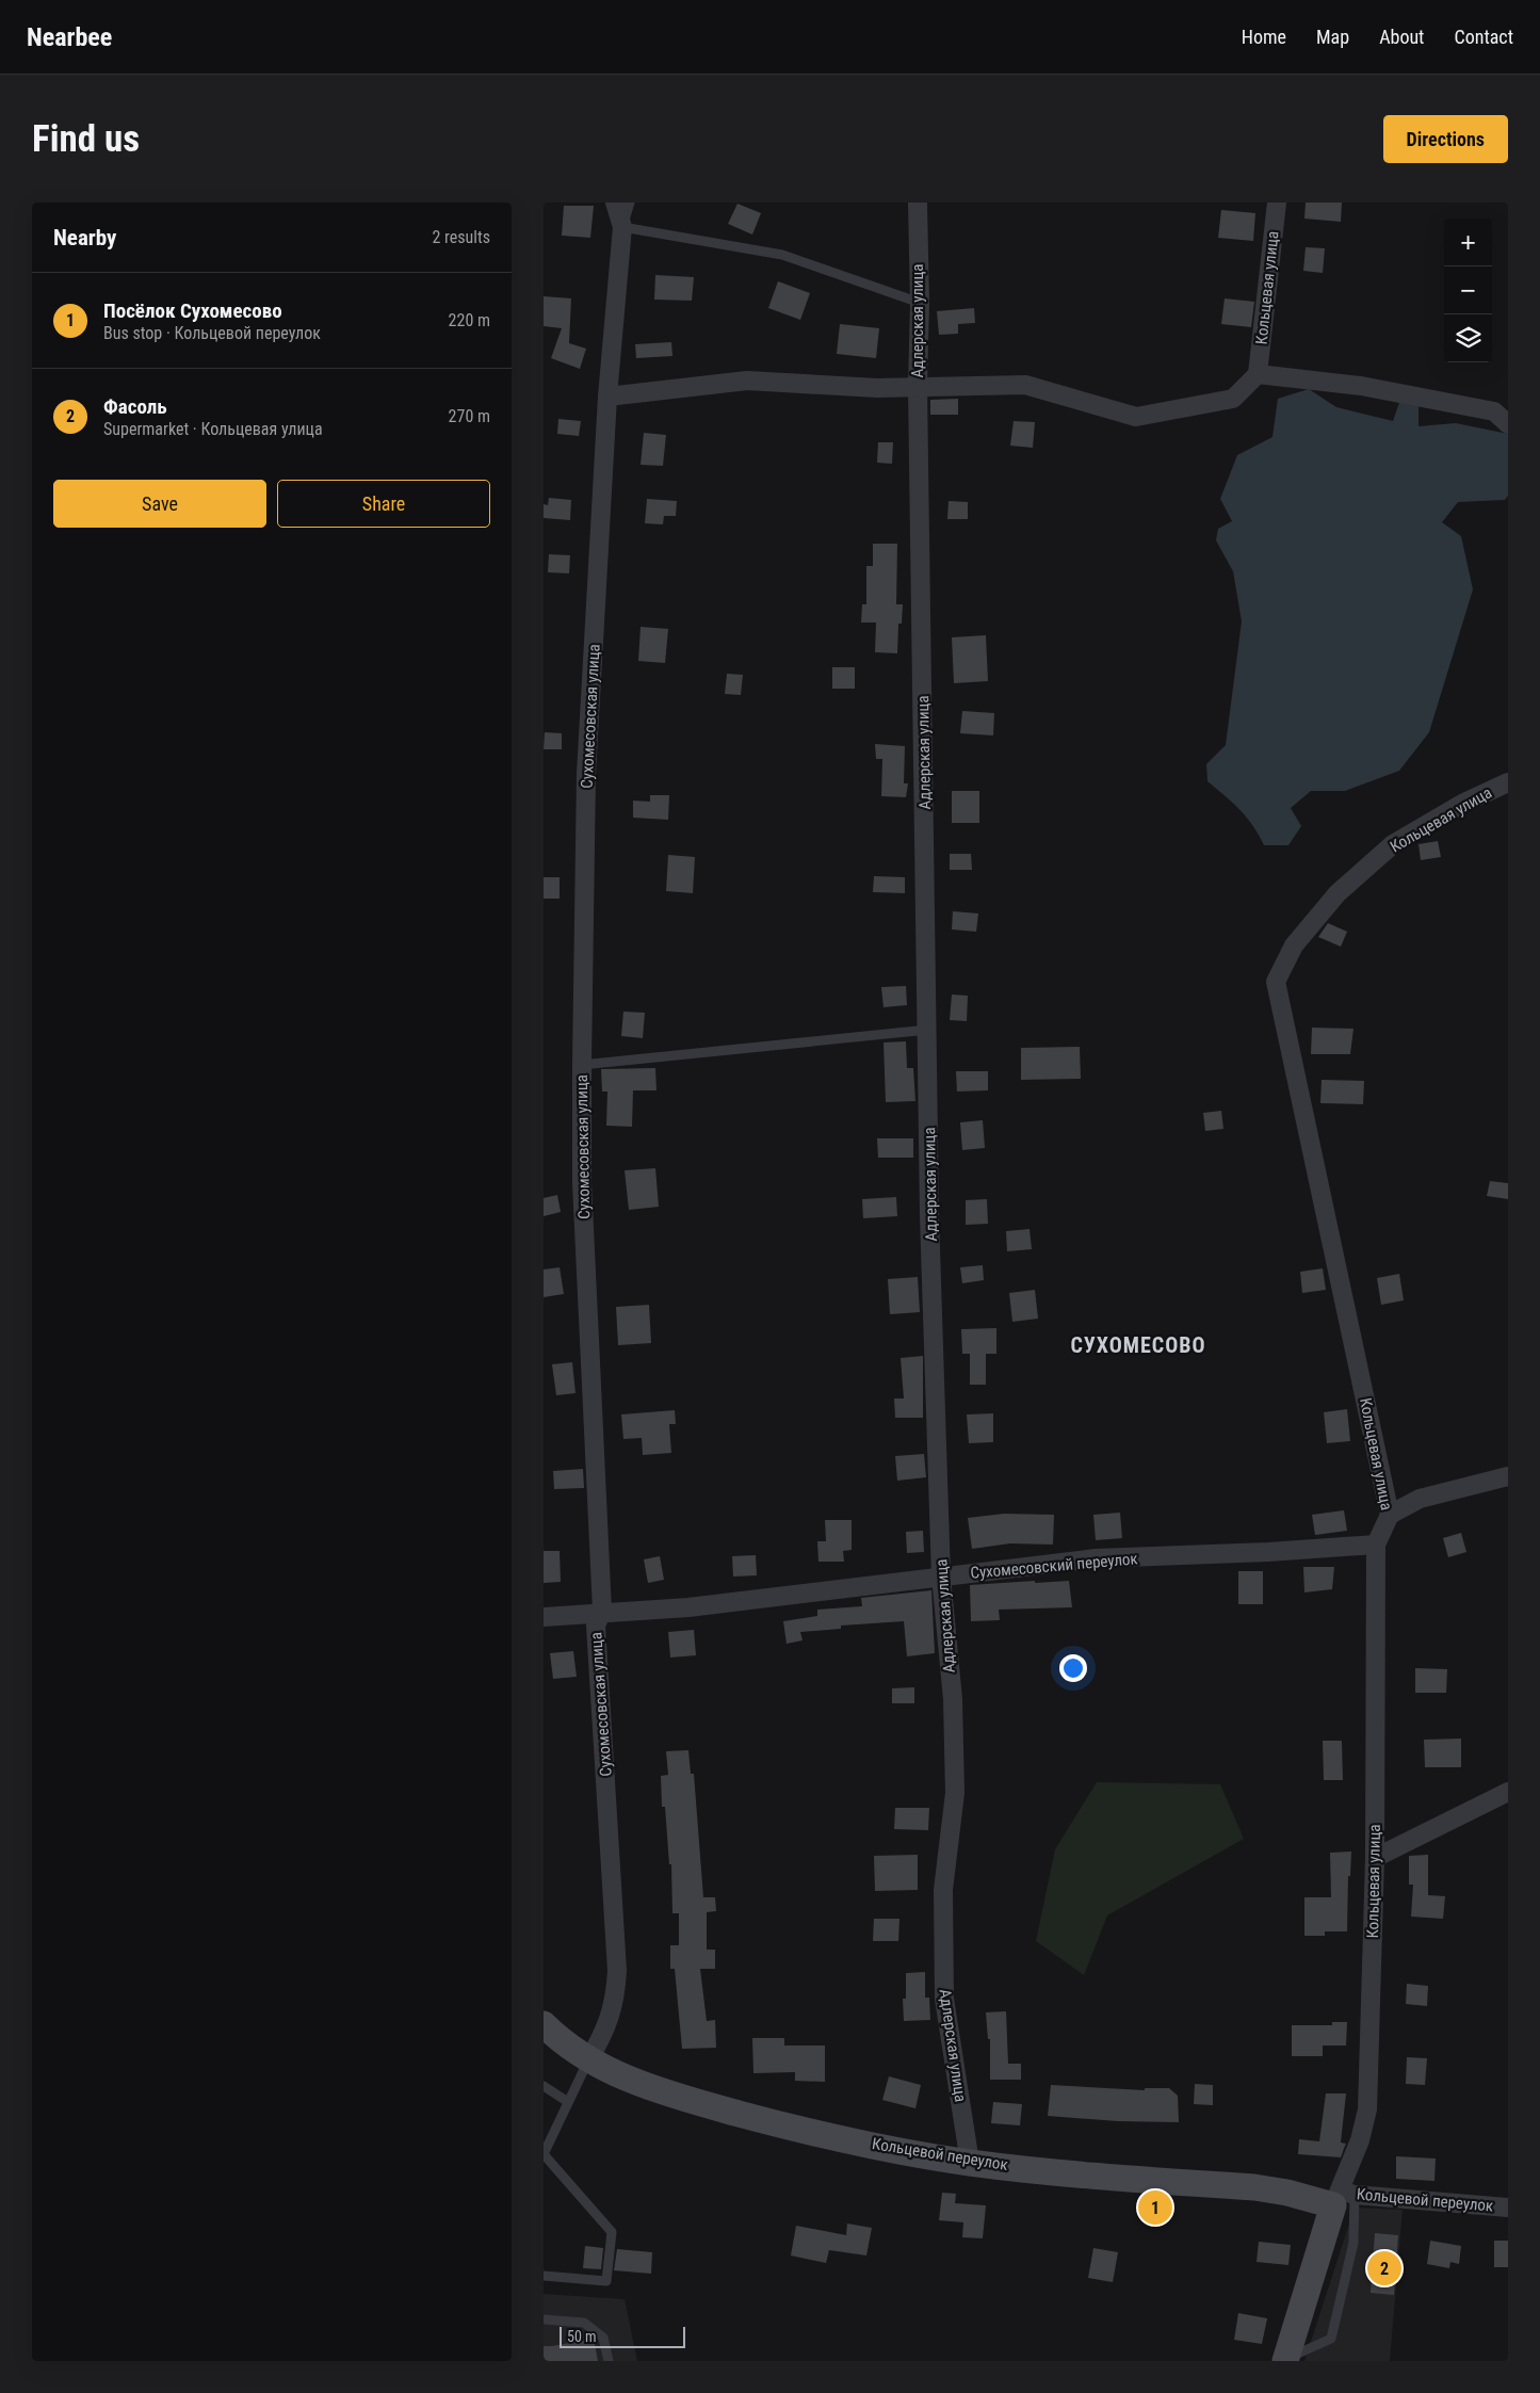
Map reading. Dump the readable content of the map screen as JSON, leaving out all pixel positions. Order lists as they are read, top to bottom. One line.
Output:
{"streets":{"main road":["Кольцевая улица","Кольцевой переулок"],"street":["Адлерская улица","Сухомесовская улица","Сухомесовский переулок"]},"crossings":[["Кольцевая улица","Сухомесовский переулок"],["Кольцевая улица","Кольцевой переулок"],["Адлерская улица","Сухомесовский переулок"],["Адлерская улица","Кольцевой переулок"],["Сухомесовская улица","Сухомесовский переулок"],["Сухомесовская улица","Кольцевой переулок"]],"districts":["СУХОМЕСОВО"],"scale_bar":"50 m","page":{"header":"Nearbee","nav":["Home","Map","About","Contact"],"buttons":["Directions",["Save","Share"]],"title":"Find us","heading":["Nearby","2 results"],"map_buttons":["+","−"],"list":[{"mark":"1","name":"Посёлок Сухомесово","note":"Bus stop · Кольцевой переулок","value":"220 m"},{"mark":"2","name":"Фасоль","note":"Supermarket · Кольцевая улица","value":"270 m"}],"pins":["1","2"],"scale":"50 m"}}
